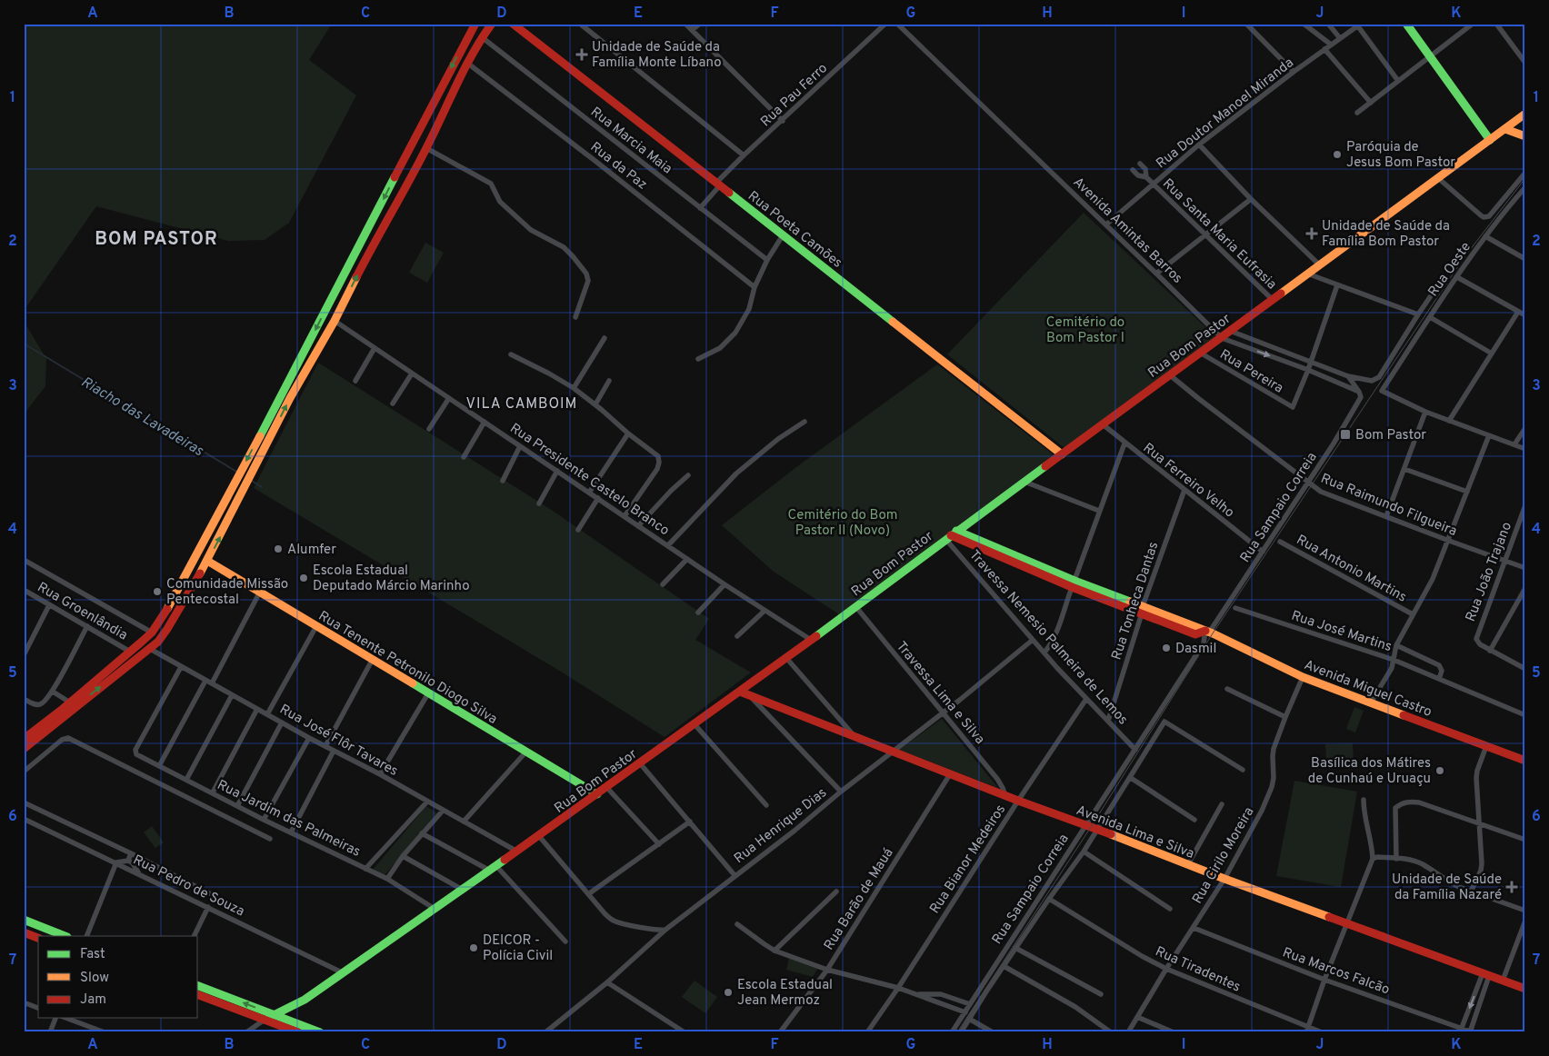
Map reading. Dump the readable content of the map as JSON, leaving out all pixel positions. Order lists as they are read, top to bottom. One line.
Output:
{"streets":{"main road":["Rua Poeta Camões","Rua Bom Pastor","Rua Tenente Petronilo Diogo Silva","Avenida Miguel Castro","Avenida Lima e Silva"],"street":["Rua Pau Ferro","Rua Doutor Manoel Miranda","Rua Marcia Maia","Rua da Paz","Avenida Amintas Barros","Rua Santa Maria Eufrasia","Rua Oeste","Rua Pereira","Rua Presidente Castelo Branco","Rua Ferreiro Velho","Rua Raimundo Filgueira","Rua Sampaio Correia","Rua Antonio Martins","Rua João Trajano","Rua Tonheca Dantas","Rua Groenlândia","Rua José Martins","Travessa Nemesio Palmeira de Lemos","Travessa Lima e Silva","Rua José Flôr Tavares","Rua Jardim das Palmeiras","Rua Henrique Dias","Rua Cirilo Moreira","Rua Bianor Medeiros","Rua Pedro de Souza","Rua Barão de Mauá","Rua Tiradentes","Rua Marcos Falcão"]},"crossings":[["Rua Pau Ferro","Rua Marcia Maia"],["Rua Pau Ferro","Rua Poeta Camões"],["Rua Doutor Manoel Miranda","Avenida Amintas Barros"],["Rua Doutor Manoel Miranda","Rua Santa Maria Eufrasia"],["Rua Poeta Camões","Rua Bom Pastor"],["Avenida Amintas Barros","Rua Bom Pastor"],["Avenida Amintas Barros","Rua Pereira"],["Avenida Amintas Barros","Rua Sampaio Correia"],["Rua Santa Maria Eufrasia","Rua Bom Pastor"],["Rua Bom Pastor","Rua Pereira"],["Rua Bom Pastor","Rua Presidente Castelo Branco"],["Rua Bom Pastor","Rua Ferreiro Velho"],["Rua Bom Pastor","Rua Raimundo Filgueira"],["Rua Bom Pastor","Travessa Nemesio Palmeira de Lemos"],["Rua Bom Pastor","Rua Tenente Petronilo Diogo Silva"],["Rua Bom Pastor","Travessa Lima e Silva"],["Rua Bom Pastor","Rua José Flôr Tavares"],["Rua Bom Pastor","Rua Jardim das Palmeiras"],["Rua Bom Pastor","Avenida Lima e Silva"],["Rua Bom Pastor","Rua Pedro de Souza"],["Rua Ferreiro Velho","Rua Sampaio Correia"],["Rua Ferreiro Velho","Rua Tonheca Dantas"],["Rua Raimundo Filgueira","Rua Sampaio Correia"],["Rua Raimundo Filgueira","Rua João Trajano"],["Rua Sampaio Correia","Travessa Nemesio Palmeira de Lemos"],["Rua Sampaio Correia","Avenida Miguel Castro"],["Rua Sampaio Correia","Avenida Lima e Silva"],["Rua Sampaio Correia","Rua Tiradentes"],["Rua Tonheca Dantas","Travessa Nemesio Palmeira de Lemos"],["Travessa Nemesio Palmeira de Lemos","Rua Henrique Dias"],["Travessa Nemesio Palmeira de Lemos","Rua Bianor Medeiros"],["Avenida Miguel Castro","Rua Cirilo Moreira"],["Travessa Lima e Silva","Rua Henrique Dias"],["Travessa Lima e Silva","Avenida Lima e Silva"],["Rua José Flôr Tavares","Rua Jardim das Palmeiras"],["Rua Henrique Dias","Avenida Lima e Silva"],["Avenida Lima e Silva","Rua Cirilo Moreira"],["Avenida Lima e Silva","Rua Bianor Medeiros"],["Avenida Lima e Silva","Rua Barão de Mauá"],["Rua Cirilo Moreira","Rua Tiradentes"],["Rua Cirilo Moreira","Rua Marcos Falcão"]],"districts":["BOM PASTOR","VILA CAMBOIM"],"water":["Riacho das Lavadeiras"],"parks":["Cemitério do Bom Pastor I","Cemitério do Bom Pastor II (Novo)"],"places":{"health":["Unidade de Saúde da Família Monte Líbano","Unidade de Saúde da Família Bom Pastor","Unidade de Saúde da Família Nazaré"],"other":["Paróquia de Jesus Bom Pastor","Alumfer","Escola Estadual Deputado Márcio Marinho","Comunidade Missão Pentecostal","Dasmil","Basílica dos Mátires de Cunhaú e Uruaçu","DEICOR - Polícia Civil","Escola Estadual Jean Mermoz"],"transit":["Bom Pastor"]},"legend":["Fast","Slow","Jam"],"grid":{"columns":["A","B","C","D","E","F","G","H","I","J","K"],"rows":["1","2","3","4","5","6","7"]}}
